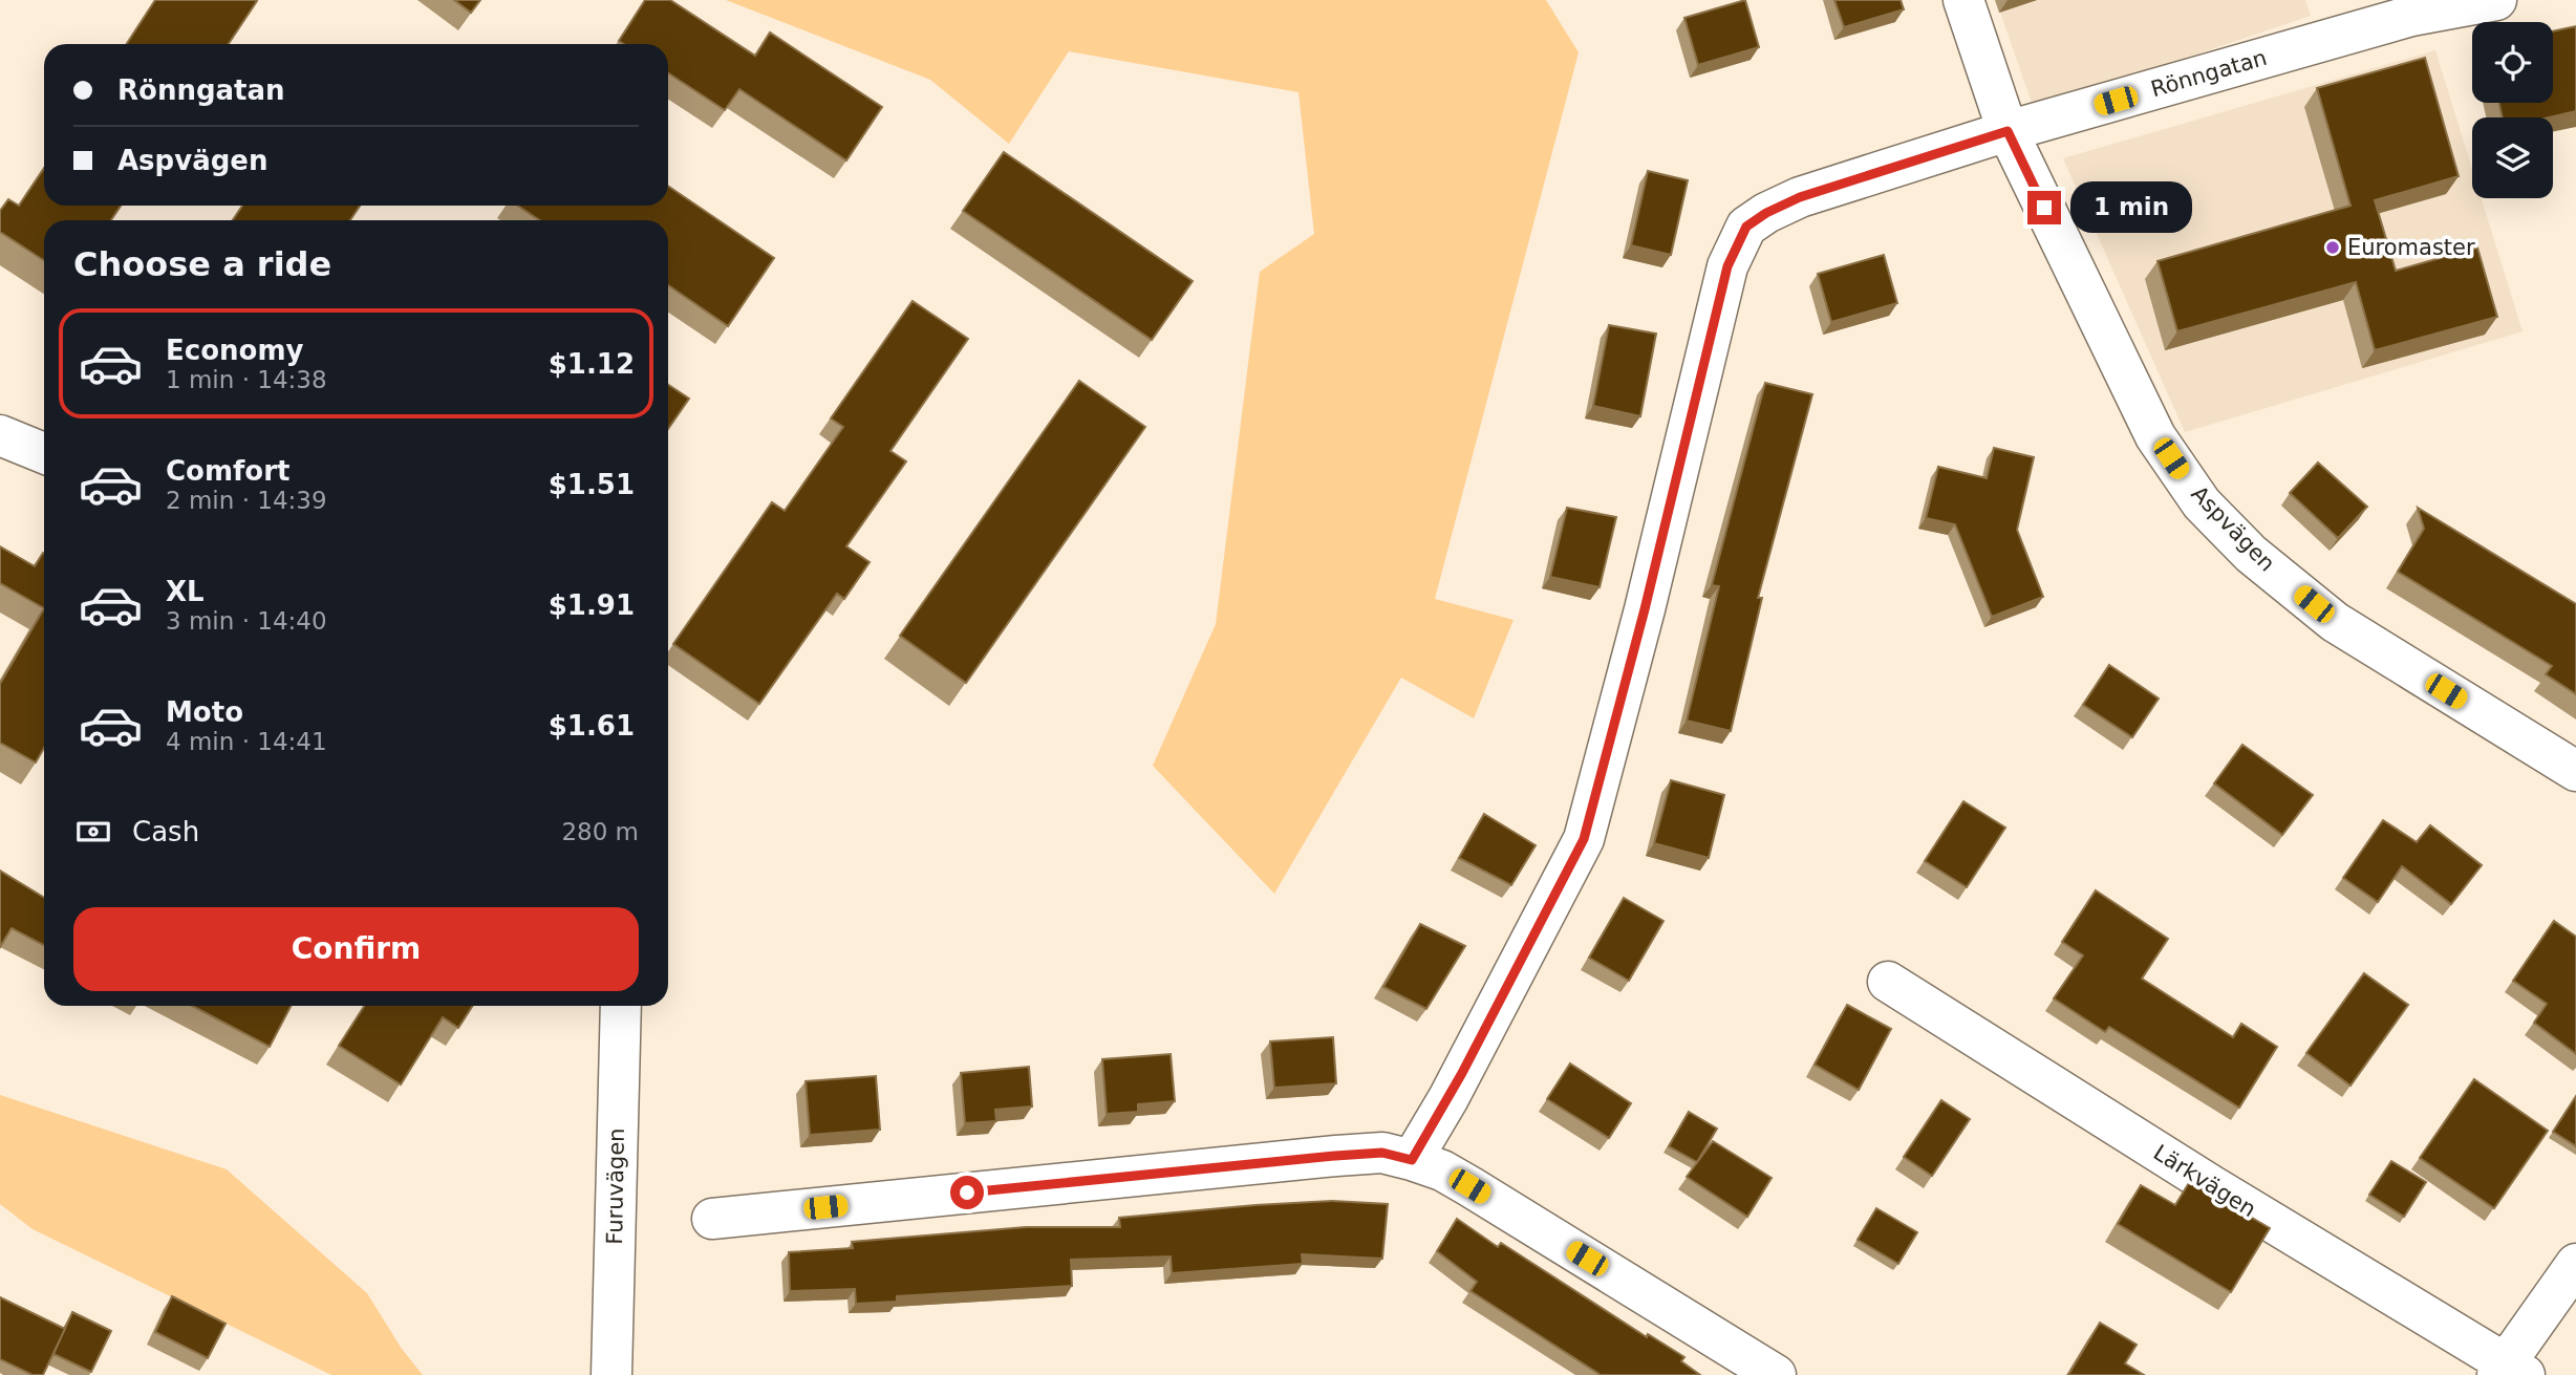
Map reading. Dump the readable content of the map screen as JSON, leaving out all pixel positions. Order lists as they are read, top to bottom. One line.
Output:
{"streets":{"street":["Rönngatan","Aspvägen","Lärkvägen","Furuvägen"]},"crossings":[["Rönngatan","Aspvägen"]],"places":["Euromaster"],"page":{"banner":["Rönngatan","Aspvägen"],"bubble":"1 min","heading":"Choose a ride","list":[{"name":"Economy","note":"1 min · 14:38","value":"$1.12"},{"name":"Comfort","note":"2 min · 14:39","value":"$1.51"},{"name":"XL","note":"3 min · 14:40","value":"$1.91"},{"name":"Moto","note":"4 min · 14:41","value":"$1.61"}],"pay":["Cash","280 m"],"buttons":"Confirm"}}
